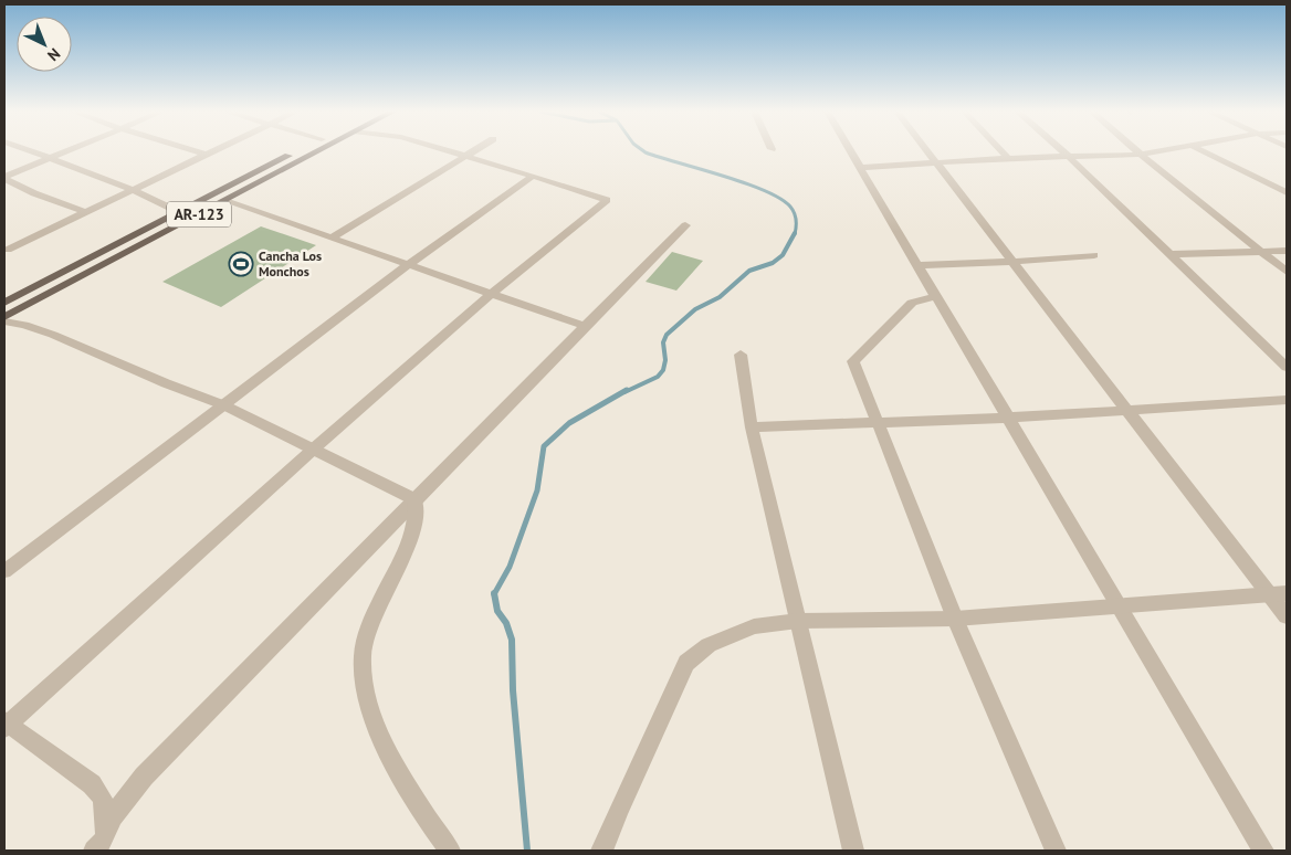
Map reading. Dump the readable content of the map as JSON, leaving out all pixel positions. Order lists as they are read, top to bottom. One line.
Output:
{"streets":{"main road":["AR-123"]},"places":{"sports":["Cancha Los Monchos"]},"north":"bottom right"}
